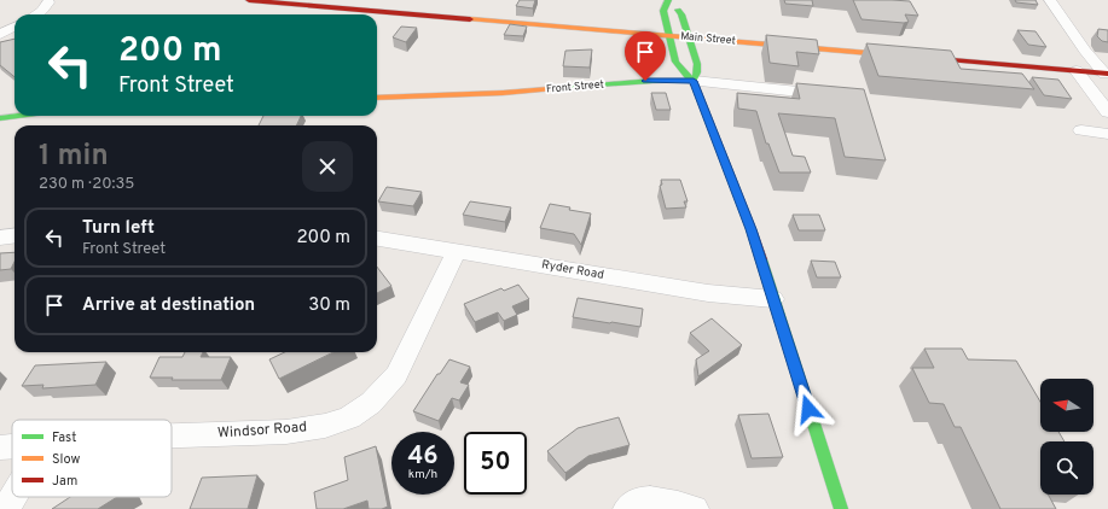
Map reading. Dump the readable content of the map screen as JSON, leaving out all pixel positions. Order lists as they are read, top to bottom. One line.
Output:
{"streets":{"main road":["Main Street","Front Street"],"street":["Ryder Road","Windsor Road"]},"crossings":[["Ryder Road","Windsor Road"]],"legend":["Fast","Slow","Jam"],"north":"left","page":{"turn":["200 m","Front Street"],"heading":["1 min","230 m · 20:35"],"list":[{"name":"Turn left","note":"Front Street","value":"200 m"},{"name":"Arrive at destination","value":"30 m"}],"speed":"46 km/h","limit":"50"}}
